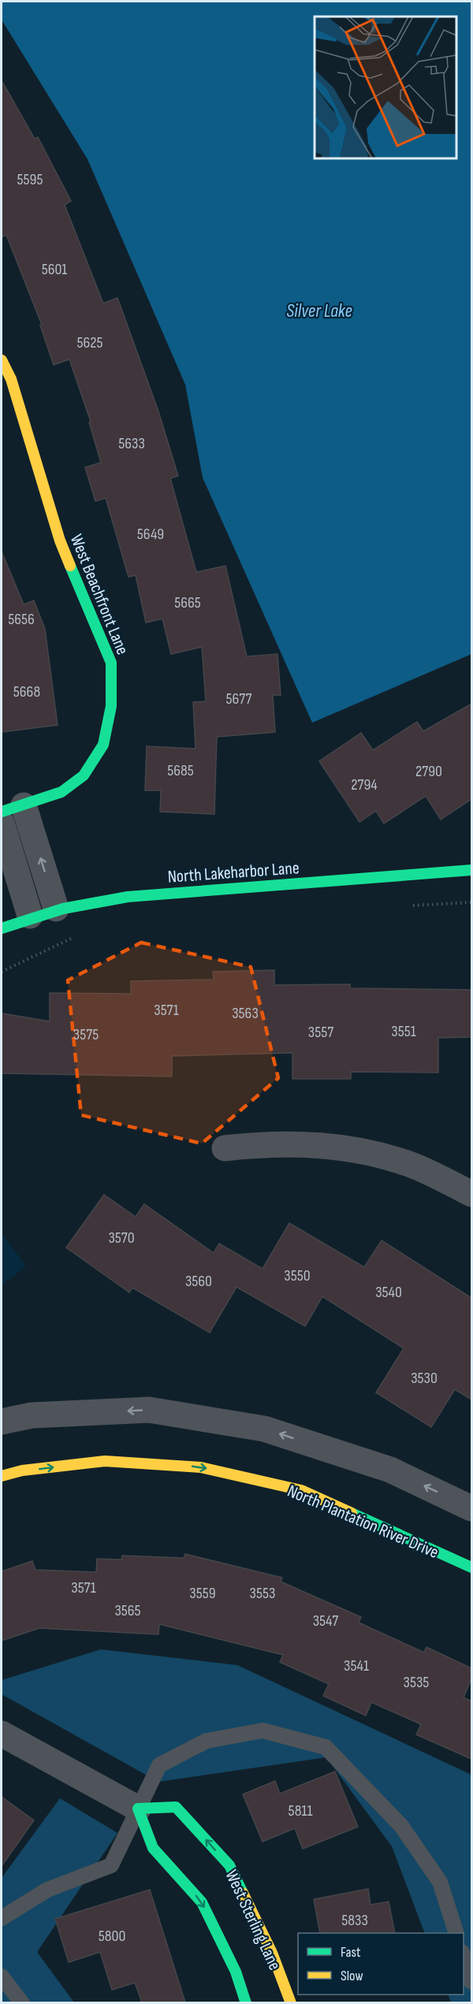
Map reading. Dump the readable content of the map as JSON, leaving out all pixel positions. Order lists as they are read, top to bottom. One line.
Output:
{"streets":{"street":["West Beachfront Lane","North Lakeharbor Lane","North Plantation River Drive","West Sterling Lane"]},"water":["Silver Lake"],"house_numbers":["5595","5601","5625","5633","5649","5665","5656","5668","5677","5685","2790","2794","3571","3563","3551","3557","3575","3570","3550","3560","3540","3530","3571","3559","3553","3565","3547","3541","3535","5811","5833","5800"],"legend":["Fast","Slow"]}
